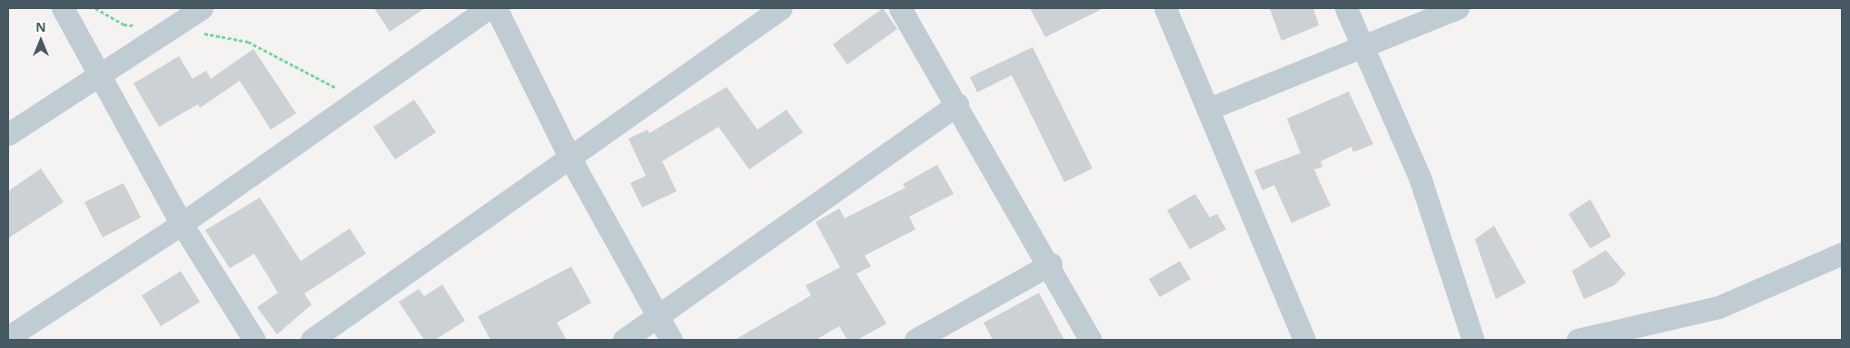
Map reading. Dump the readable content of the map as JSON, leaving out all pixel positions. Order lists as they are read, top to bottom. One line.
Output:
{"north":"top"}
